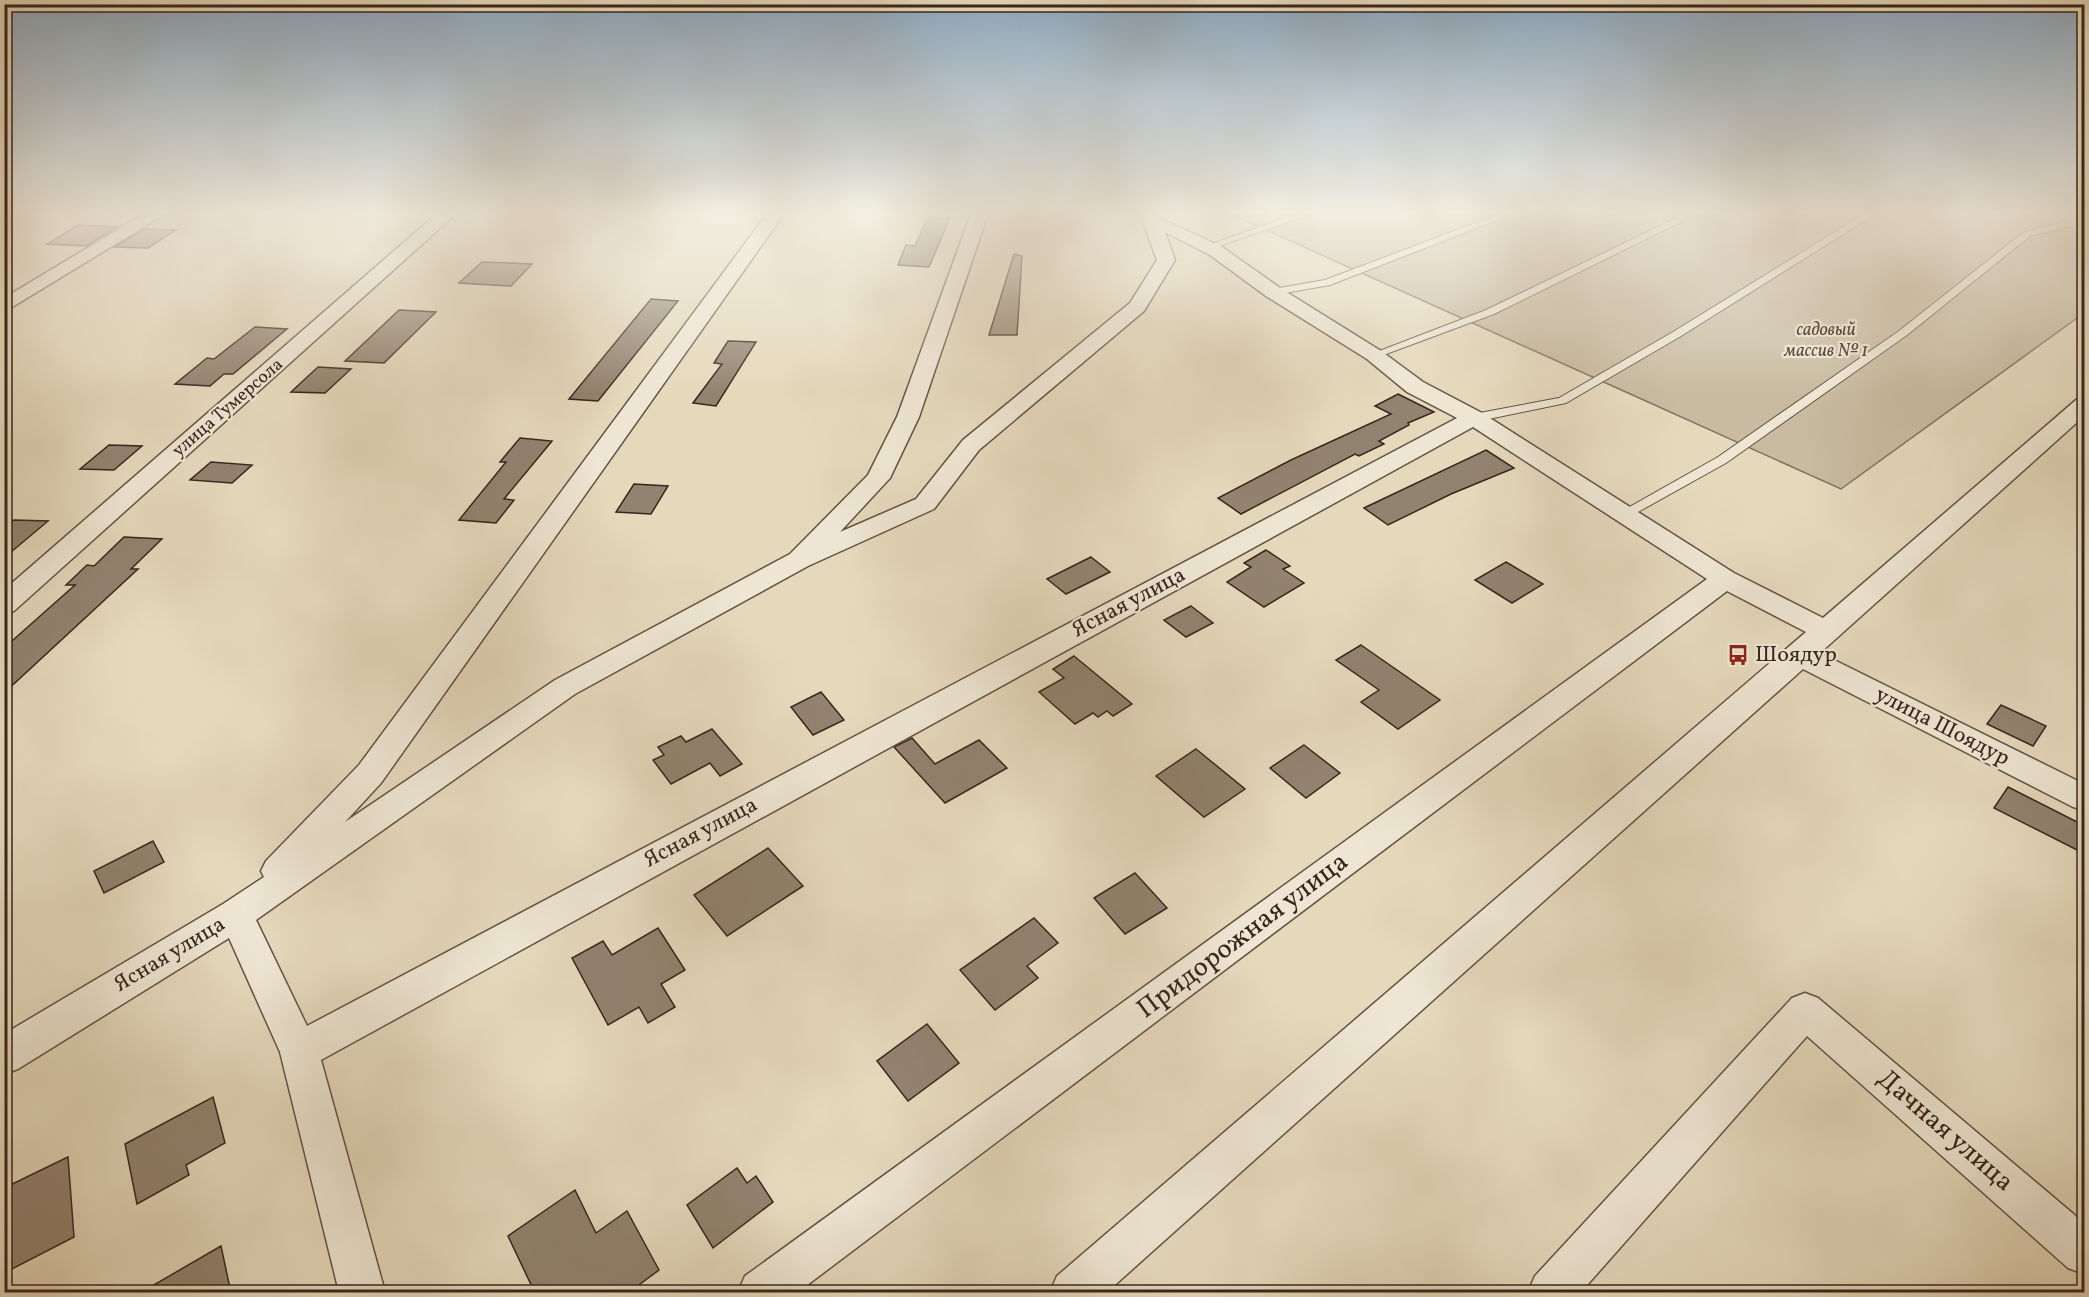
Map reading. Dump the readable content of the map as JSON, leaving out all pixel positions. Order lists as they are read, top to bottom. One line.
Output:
{"streets":{"street":["улица Тумерсола","Ясная улица","улица Шоядур","Придорожная улица","Дачная улица"]},"parks":["садовый массив № 1"],"places":{"bus stop":["Шоядур"]}}
